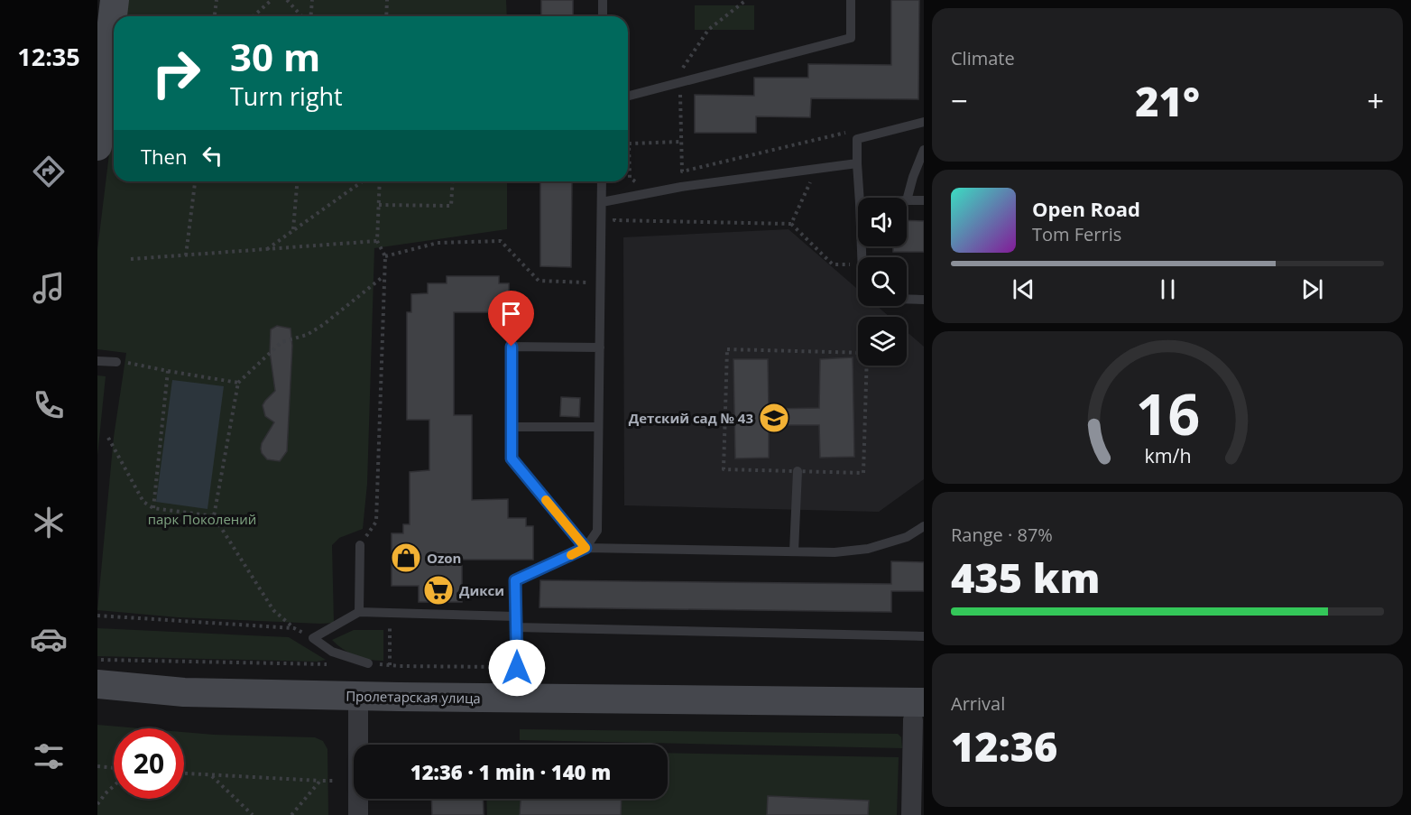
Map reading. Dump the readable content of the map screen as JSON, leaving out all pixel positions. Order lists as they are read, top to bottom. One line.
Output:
{"streets":{"main road":["Пролетарская улица"]},"parks":["парк Поколений"],"places":{"school or university":["Детский сад № 43"],"shop":["Ozon"],"supermarket":["Дикси"]},"page":{"tabs":"12:35","tile":["Climate",["Range · 87%","435 km"],["Arrival","12:36"]],"turn":["30 m","Turn right"],"heat":["−","21°","+"],"then":"Then","song":["Open Road","Tom Ferris"],"limit":"20","trip":"12:36 · 1 min · 140 m","gauge":["16","km/h"]}}
